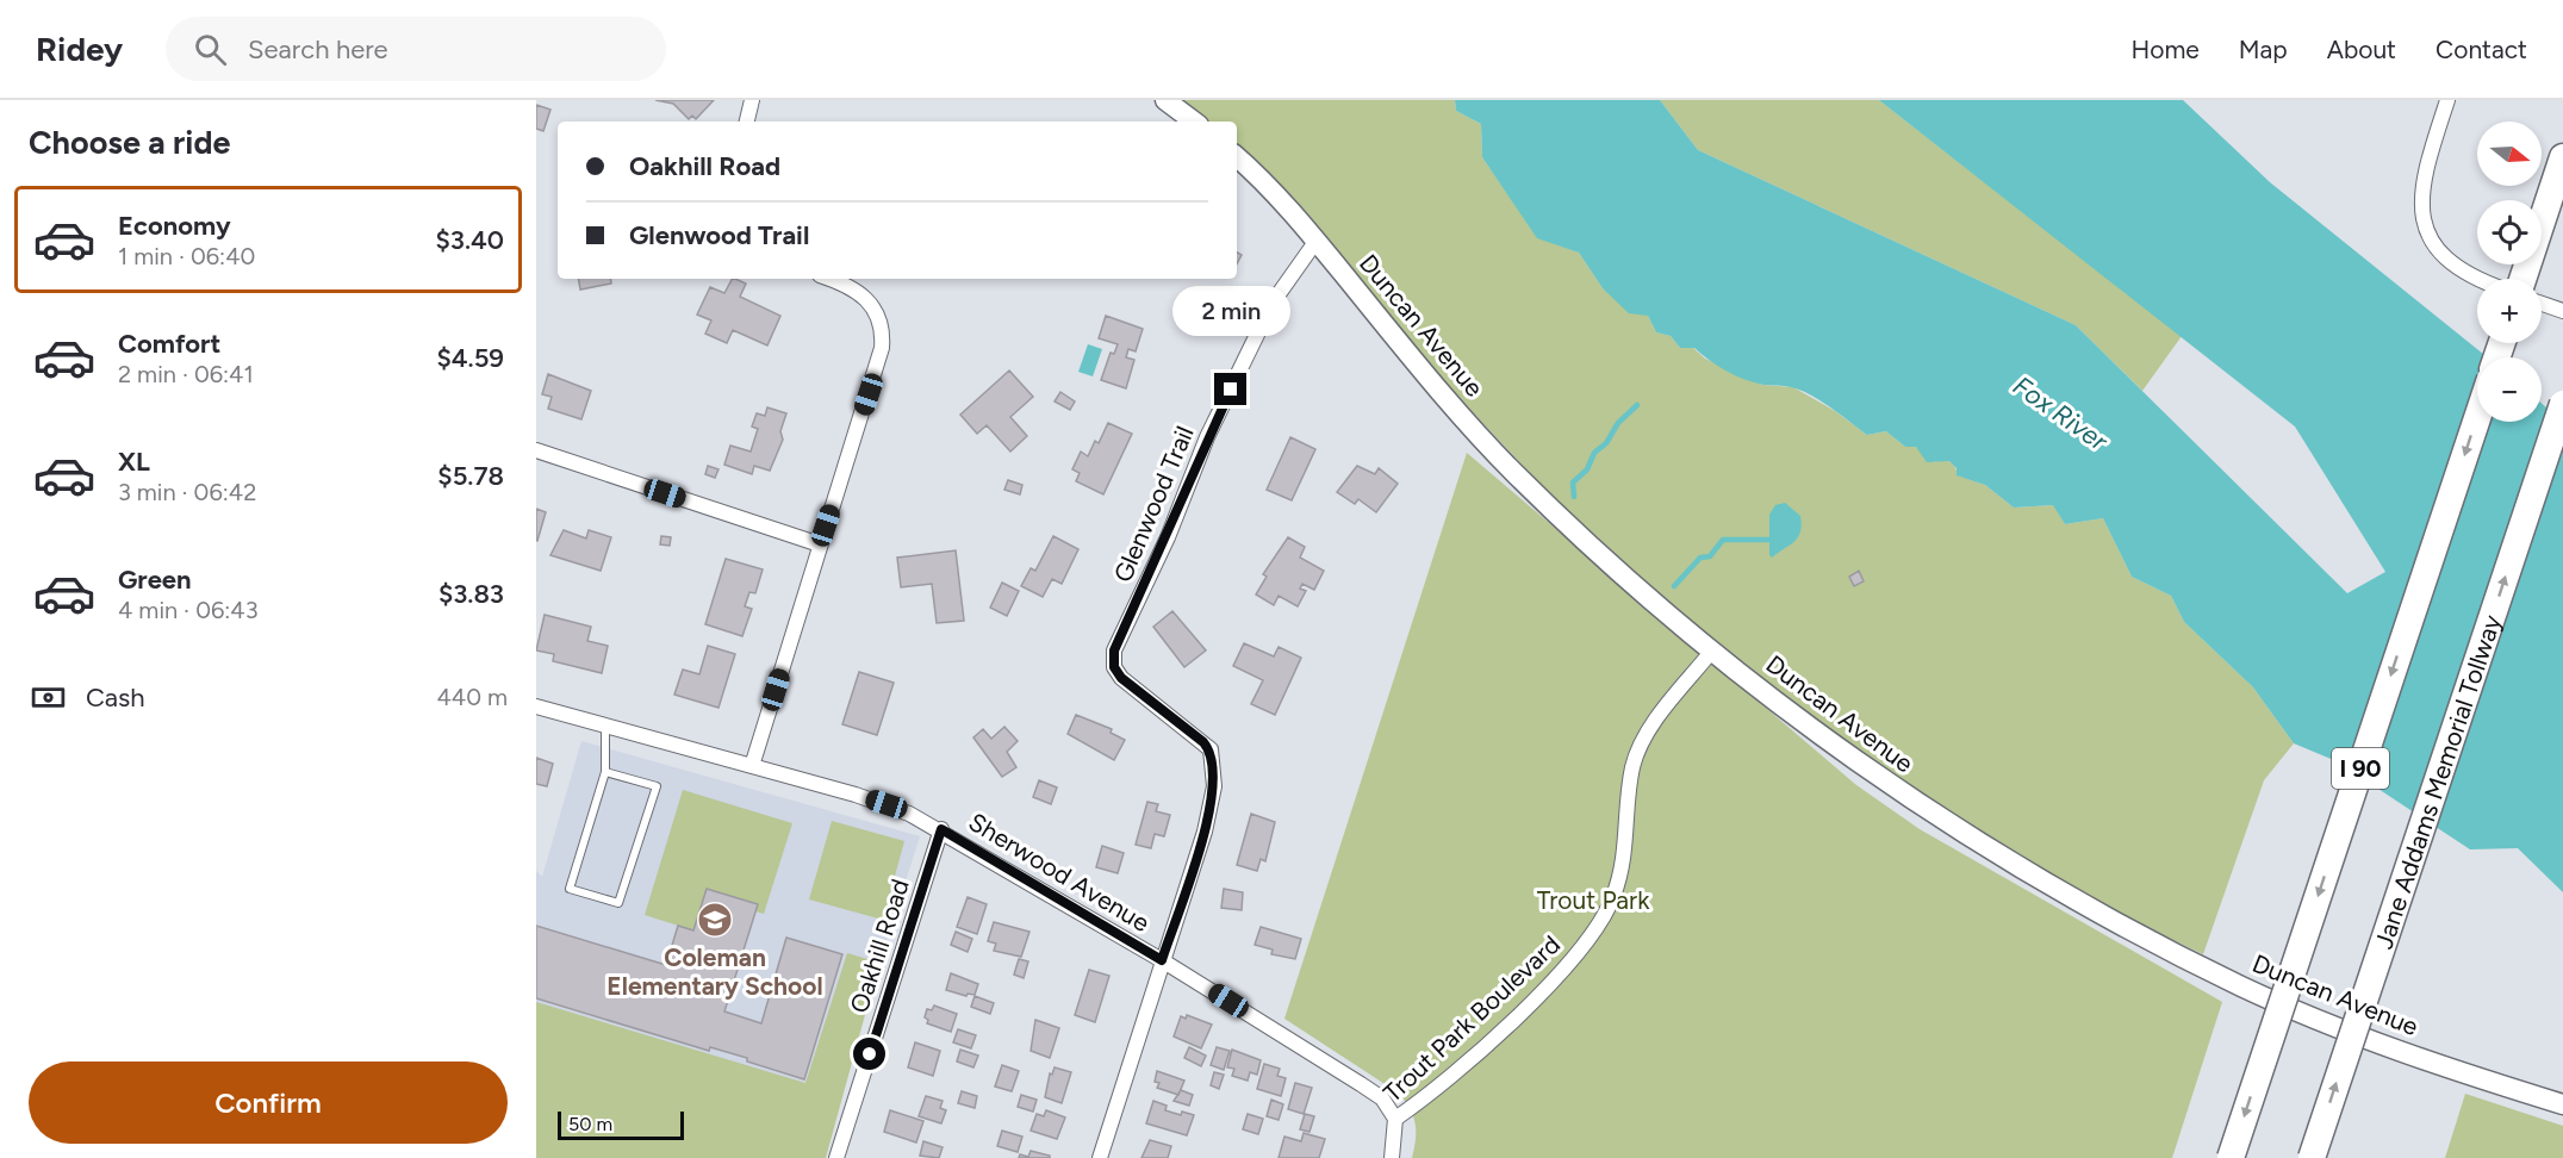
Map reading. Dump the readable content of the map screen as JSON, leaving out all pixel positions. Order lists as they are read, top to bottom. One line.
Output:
{"streets":{"highway":["I 90","Jane Addams Memorial Tollway"],"street":["Duncan Avenue","Glenwood Trail","Sherwood Avenue","Oakhill Road","Trout Park Boulevard"]},"crossings":[["Duncan Avenue","Glenwood Trail"],["Duncan Avenue","Trout Park Boulevard"],["Glenwood Trail","Sherwood Avenue"],["Sherwood Avenue","Oakhill Road"],["Sherwood Avenue","Trout Park Boulevard"]],"water":["Fox River"],"parks":["Trout Park"],"places":{"school or university":["Coleman Elementary School"]},"scale_bar":"50 m","north":"right","page":{"header":"Ridey","search":"Search here","nav":["Home","Map","About","Contact"],"heading":"Choose a ride","map_buttons":["+","−"],"banner":["Oakhill Road","Glenwood Trail"],"list":[{"name":"Economy","note":"1 min · 06:40","value":"$3.40"},{"name":"Comfort","note":"2 min · 06:41","value":"$4.59"},{"name":"XL","note":"3 min · 06:42","value":"$5.78"},{"name":"Green","note":"4 min · 06:43","value":"$3.83"}],"bubble":"2 min","pay":["Cash","440 m"],"buttons":"Confirm","scale":"50 m"}}
